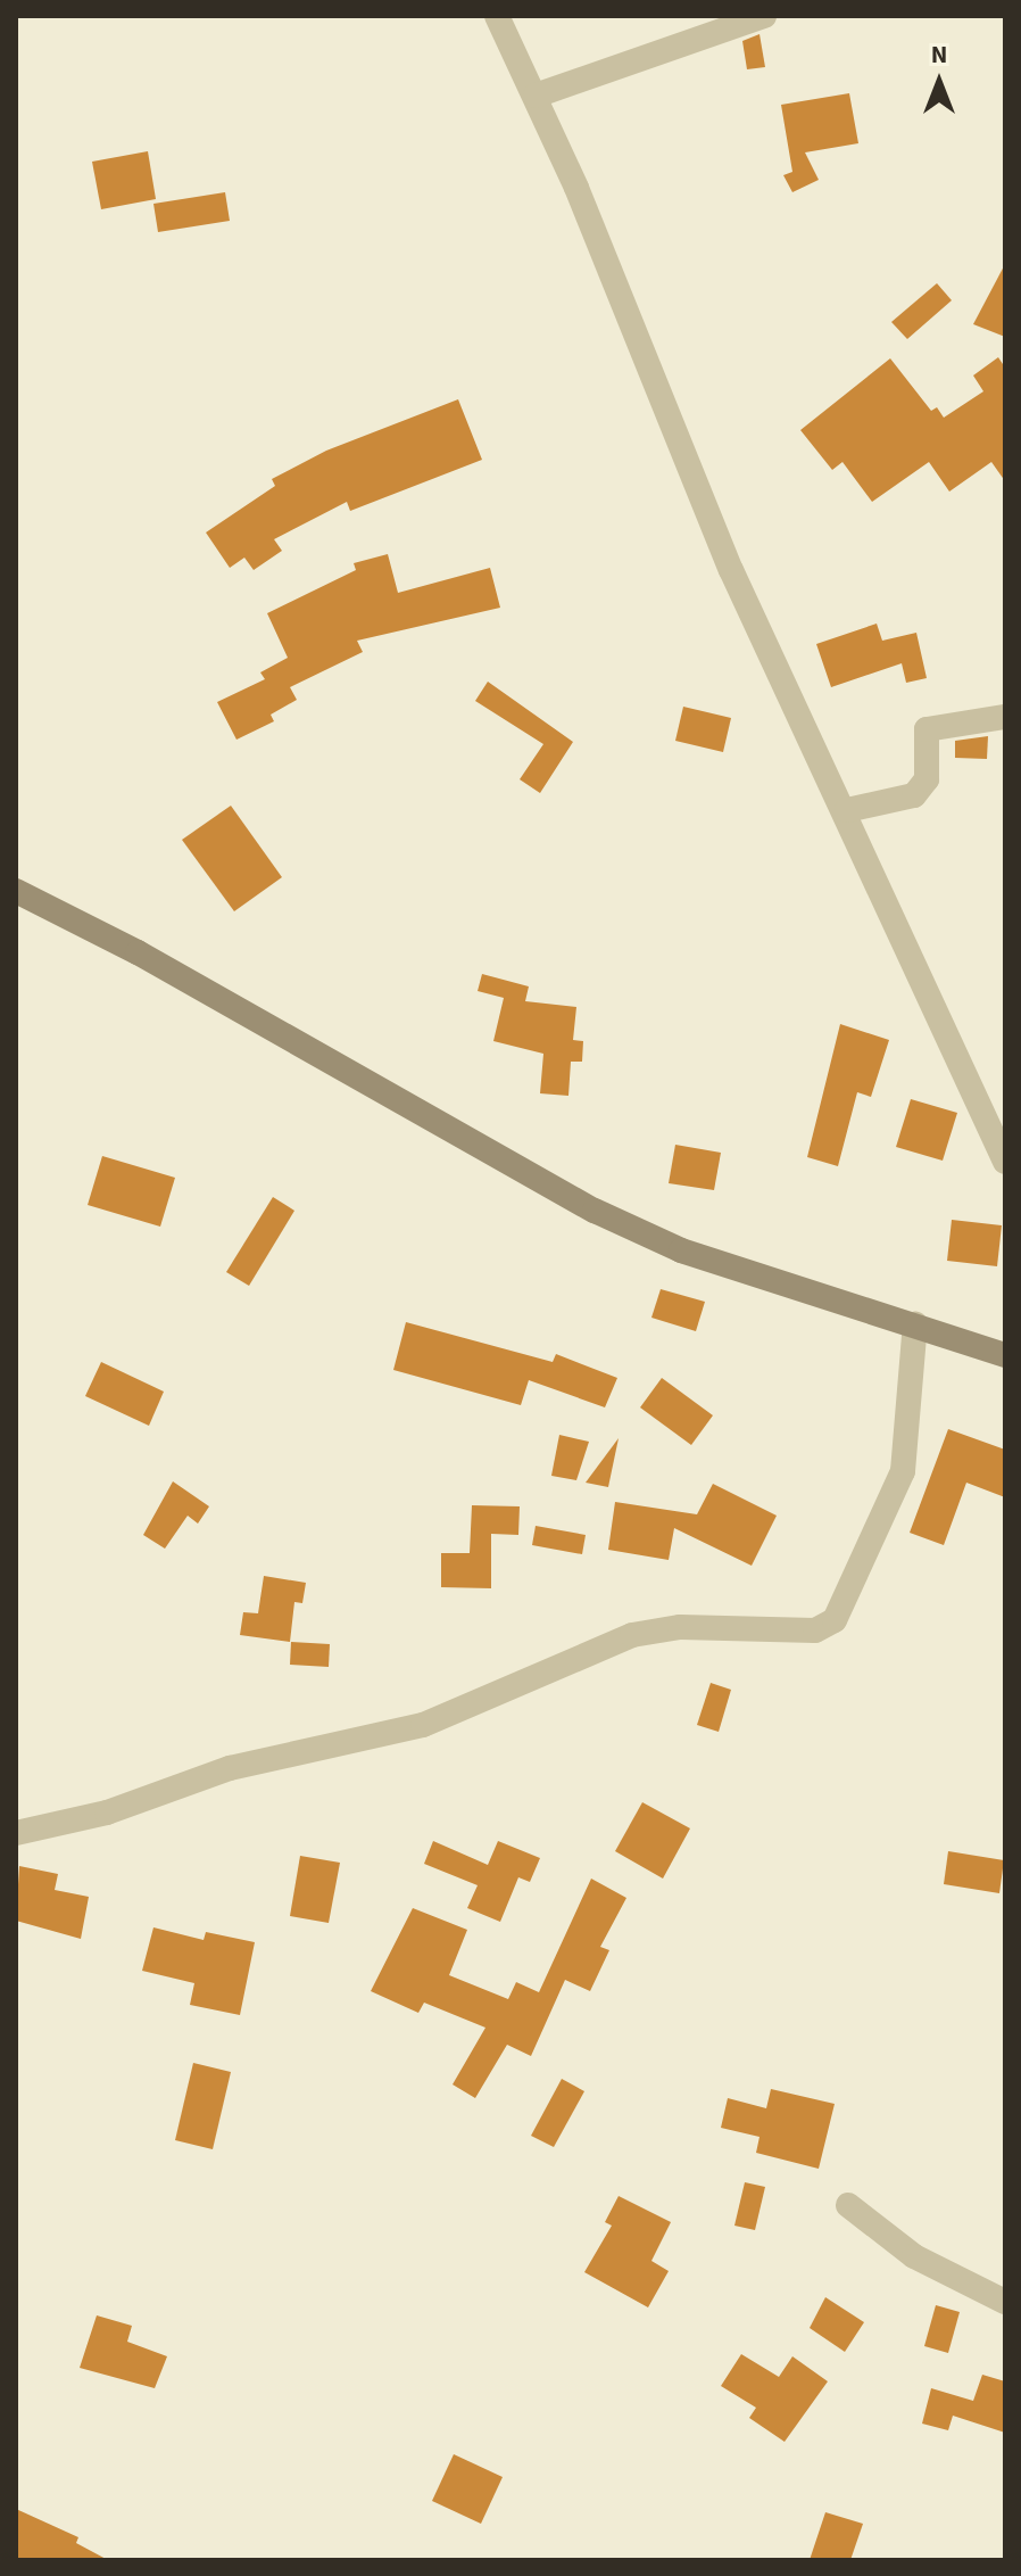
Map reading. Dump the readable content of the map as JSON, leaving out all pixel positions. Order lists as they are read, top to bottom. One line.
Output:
{"north":"top"}
